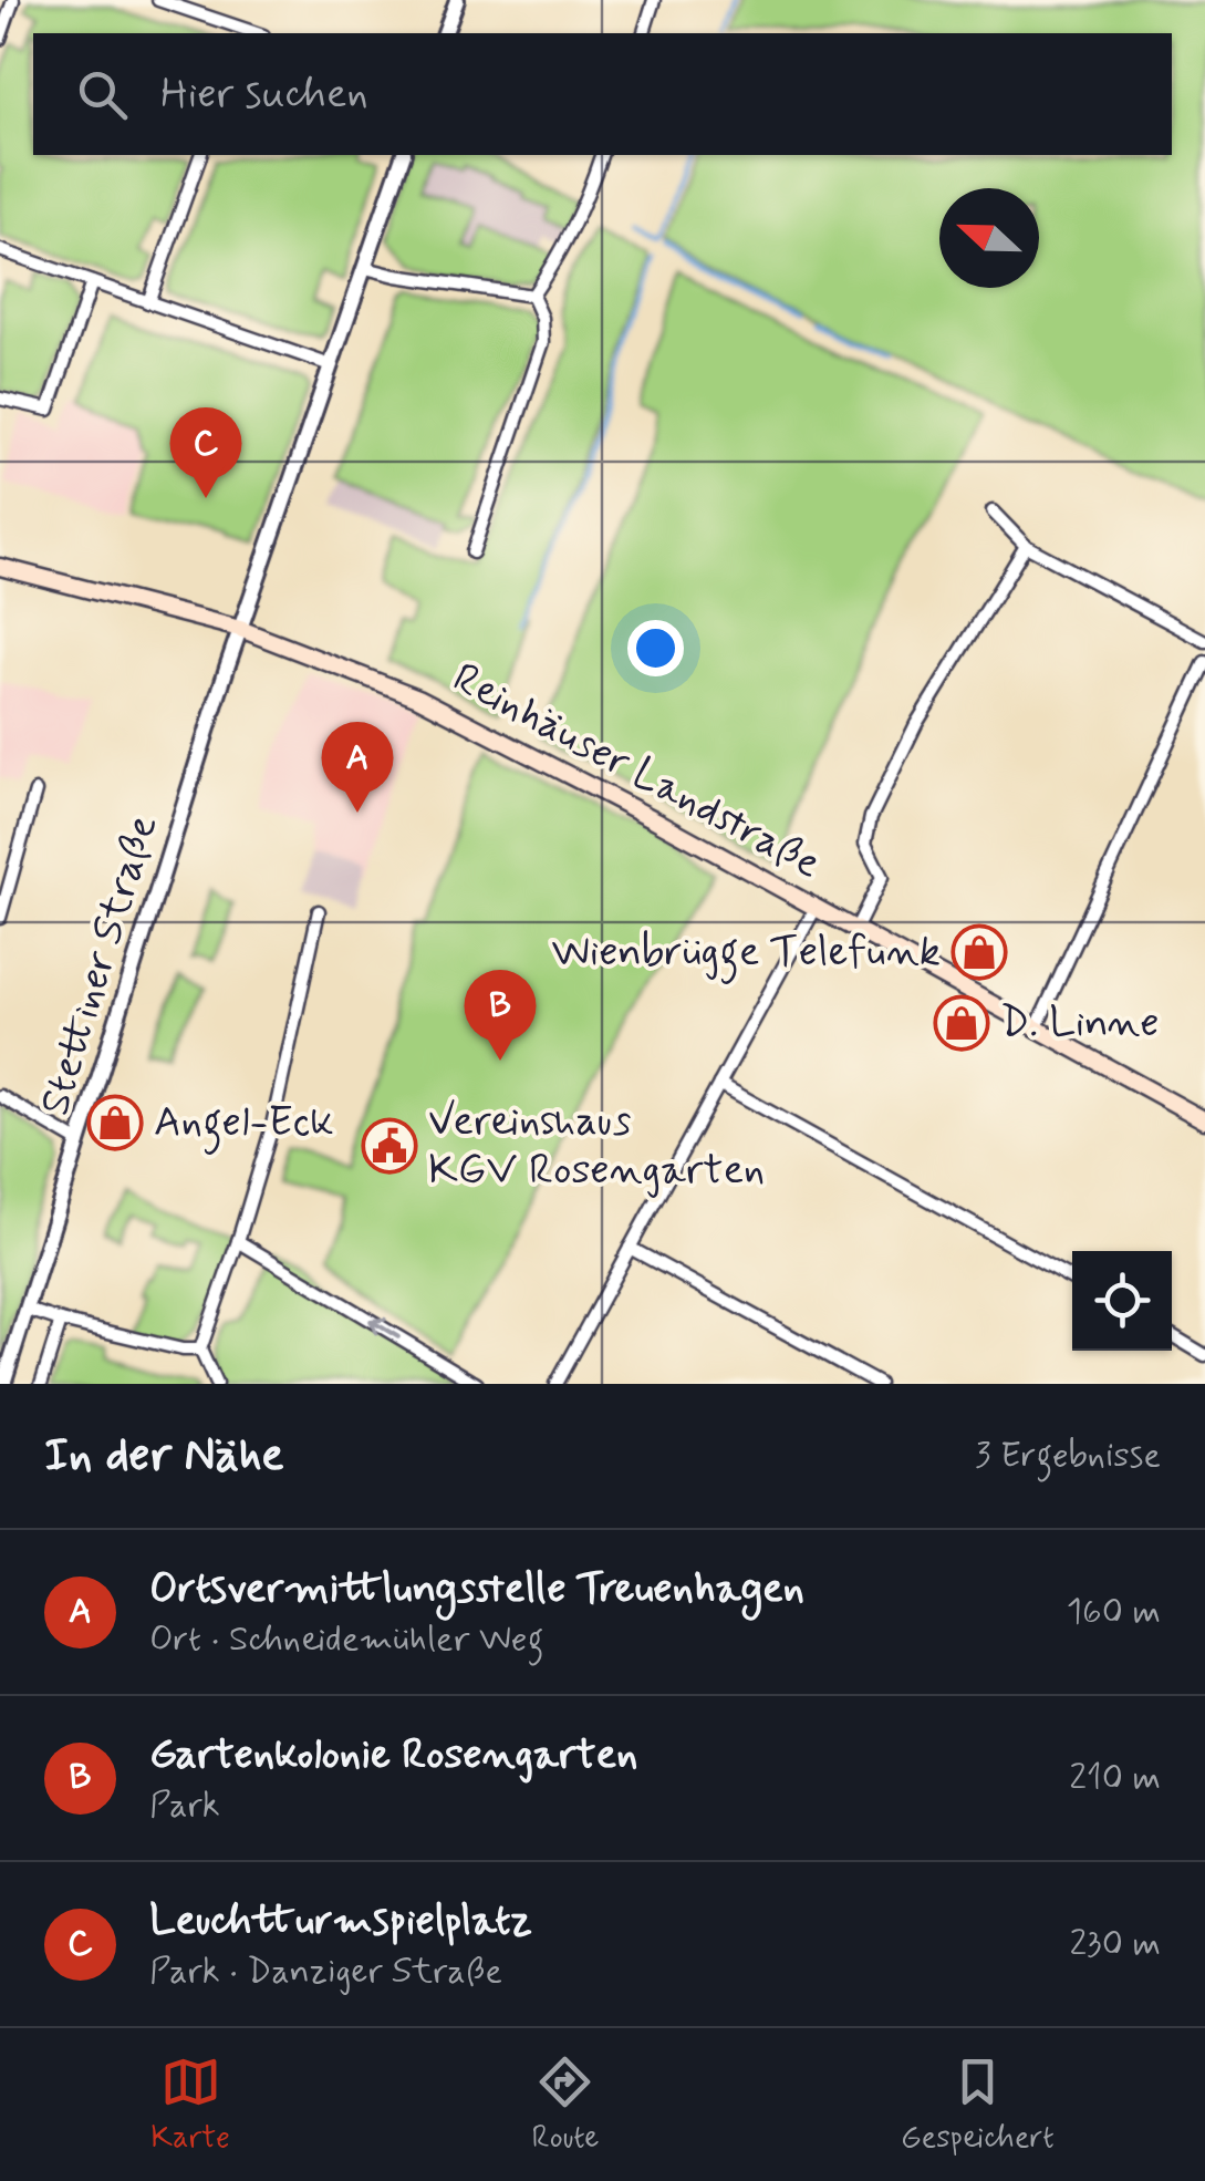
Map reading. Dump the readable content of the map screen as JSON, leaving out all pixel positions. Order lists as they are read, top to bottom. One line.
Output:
{"streets":{"main road":["Reinhäuser Landstraße"],"street":["Stettiner Straße"]},"crossings":[["Reinhäuser Landstraße","Stettiner Straße"]],"places":{"shop":["Wienbrügge Telefunk","D. Linne","Angel-Eck"],"public building":["Vereinshaus KGV Rosengarten"]},"north":"left","page":{"search":"Hier suchen","pins":["C","A","B"],"heading":["In der Nähe","3 Ergebnisse"],"list":[{"mark":"A","name":"Ortsvermittlungsstelle Treuenhagen","note":"Ort · Schneidemühler Weg","value":"160 m"},{"mark":"B","name":"Gartenkolonie Rosengarten","note":"Park","value":"210 m"},{"mark":"C","name":"Leuchtturmspielplatz","note":"Park · Danziger Straße","value":"230 m"}],"nav":["Karte","Route","Gespeichert"]}}
